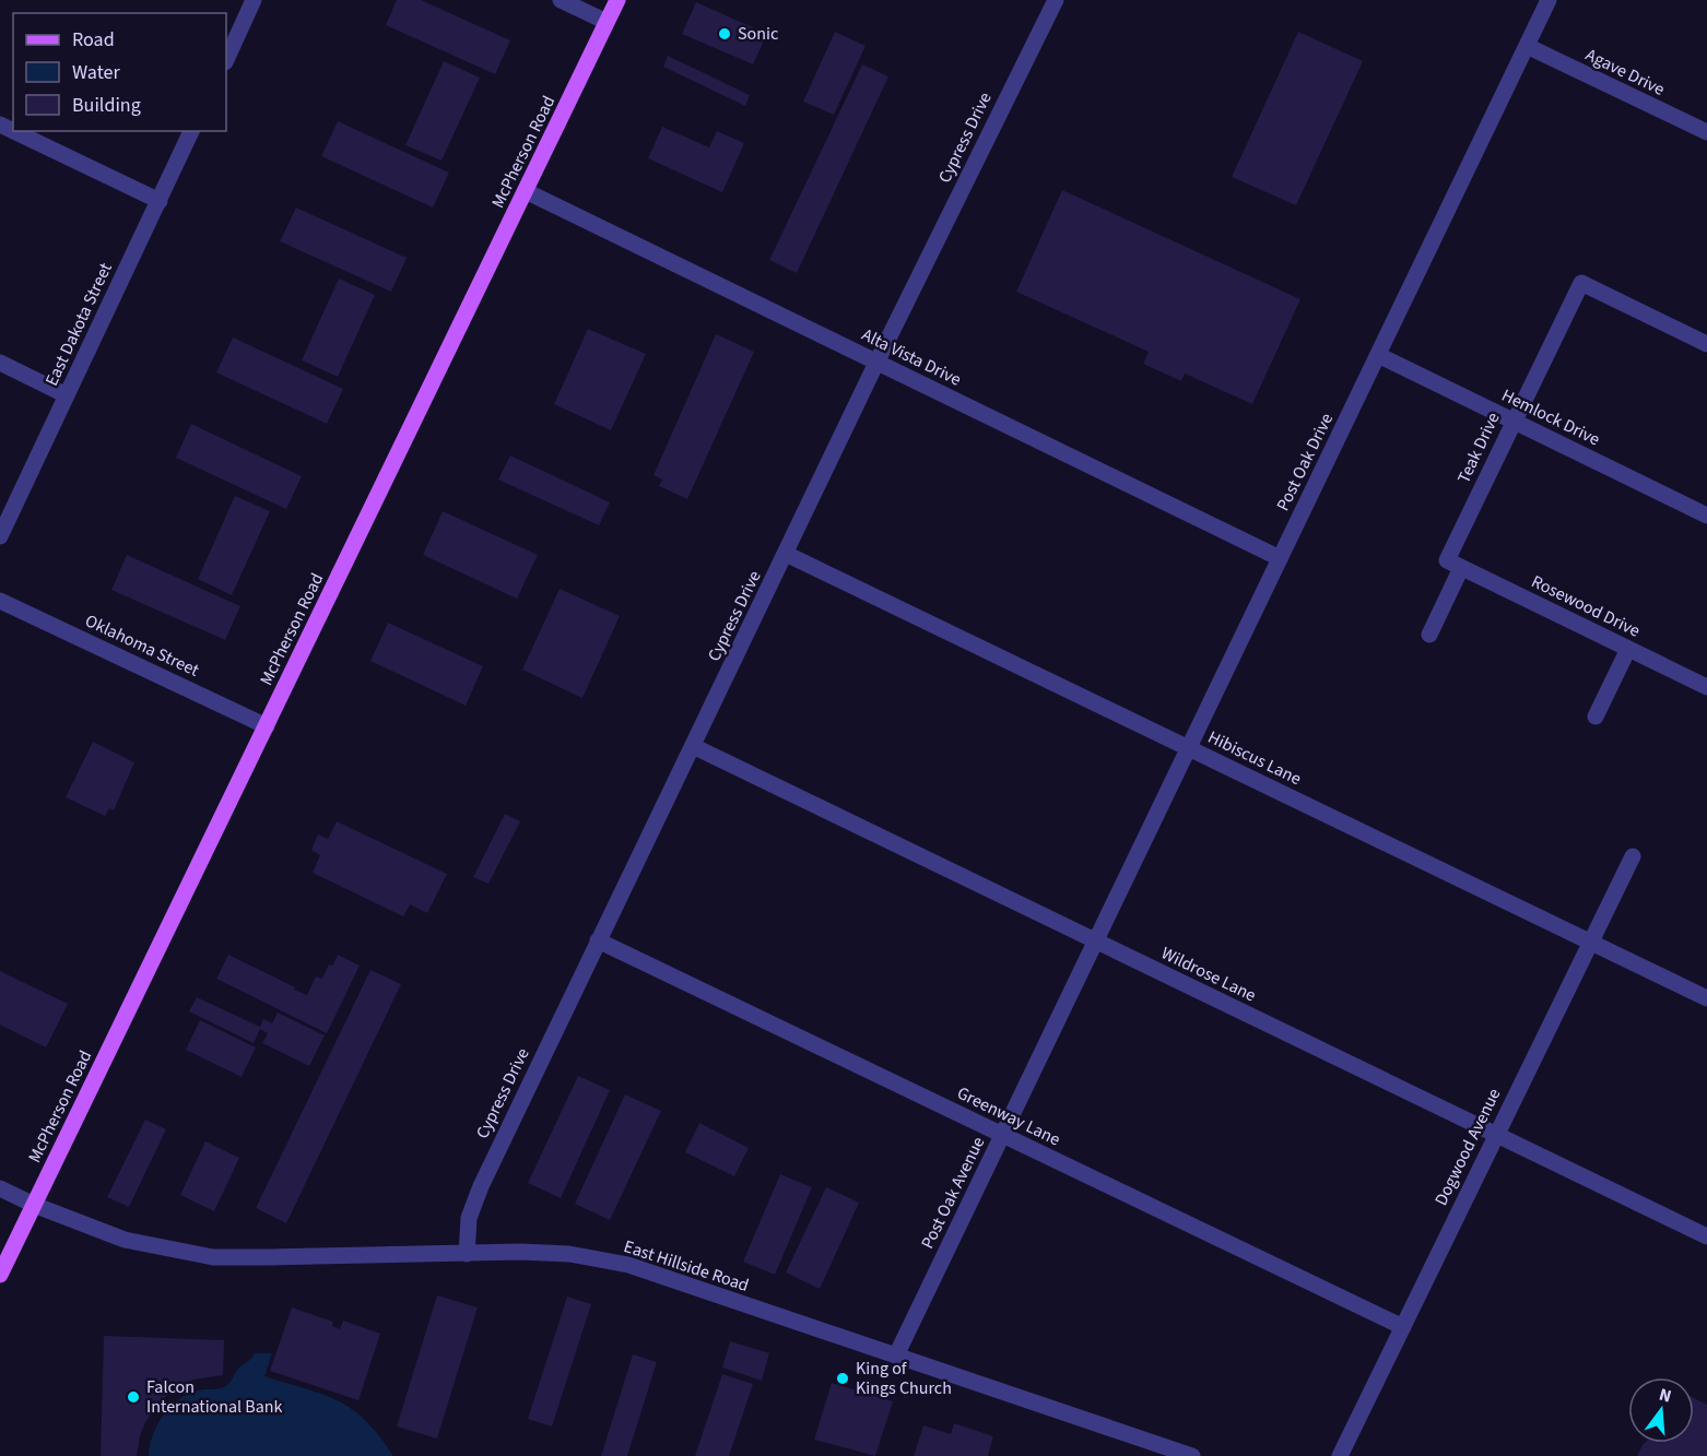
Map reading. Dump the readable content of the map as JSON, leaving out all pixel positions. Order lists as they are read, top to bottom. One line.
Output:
{"streets":{"main road":["McPherson Road"],"street":["Agave Drive","Cypress Drive","East Dakota Street","Alta Vista Drive","Hemlock Drive","Teak Drive","Post Oak Drive","Rosewood Drive","Oklahoma Street","Hibiscus Lane","Wildrose Lane","Greenway Lane","Dogwood Avenue","Post Oak Avenue","East Hillside Road"]},"crossings":[["Agave Drive","Post Oak Drive"],["Cypress Drive","Alta Vista Drive"],["Cypress Drive","Hibiscus Lane"],["Cypress Drive","Wildrose Lane"],["Cypress Drive","Greenway Lane"],["Cypress Drive","East Hillside Road"],["McPherson Road","Alta Vista Drive"],["McPherson Road","Oklahoma Street"],["McPherson Road","East Hillside Road"],["Alta Vista Drive","Post Oak Drive"],["Hemlock Drive","Teak Drive"],["Hemlock Drive","Post Oak Drive"],["Teak Drive","Rosewood Drive"],["Post Oak Drive","Hibiscus Lane"],["Post Oak Drive","Wildrose Lane"],["Post Oak Drive","Post Oak Avenue"],["Hibiscus Lane","Dogwood Avenue"],["Wildrose Lane","Dogwood Avenue"],["Wildrose Lane","Post Oak Avenue"],["Greenway Lane","Dogwood Avenue"],["Greenway Lane","Post Oak Avenue"],["Post Oak Avenue","East Hillside Road"]],"places":["Sonic","King of Kings Church","Falcon International Bank"],"legend":["Road","Water","Building"],"north":"top"}
